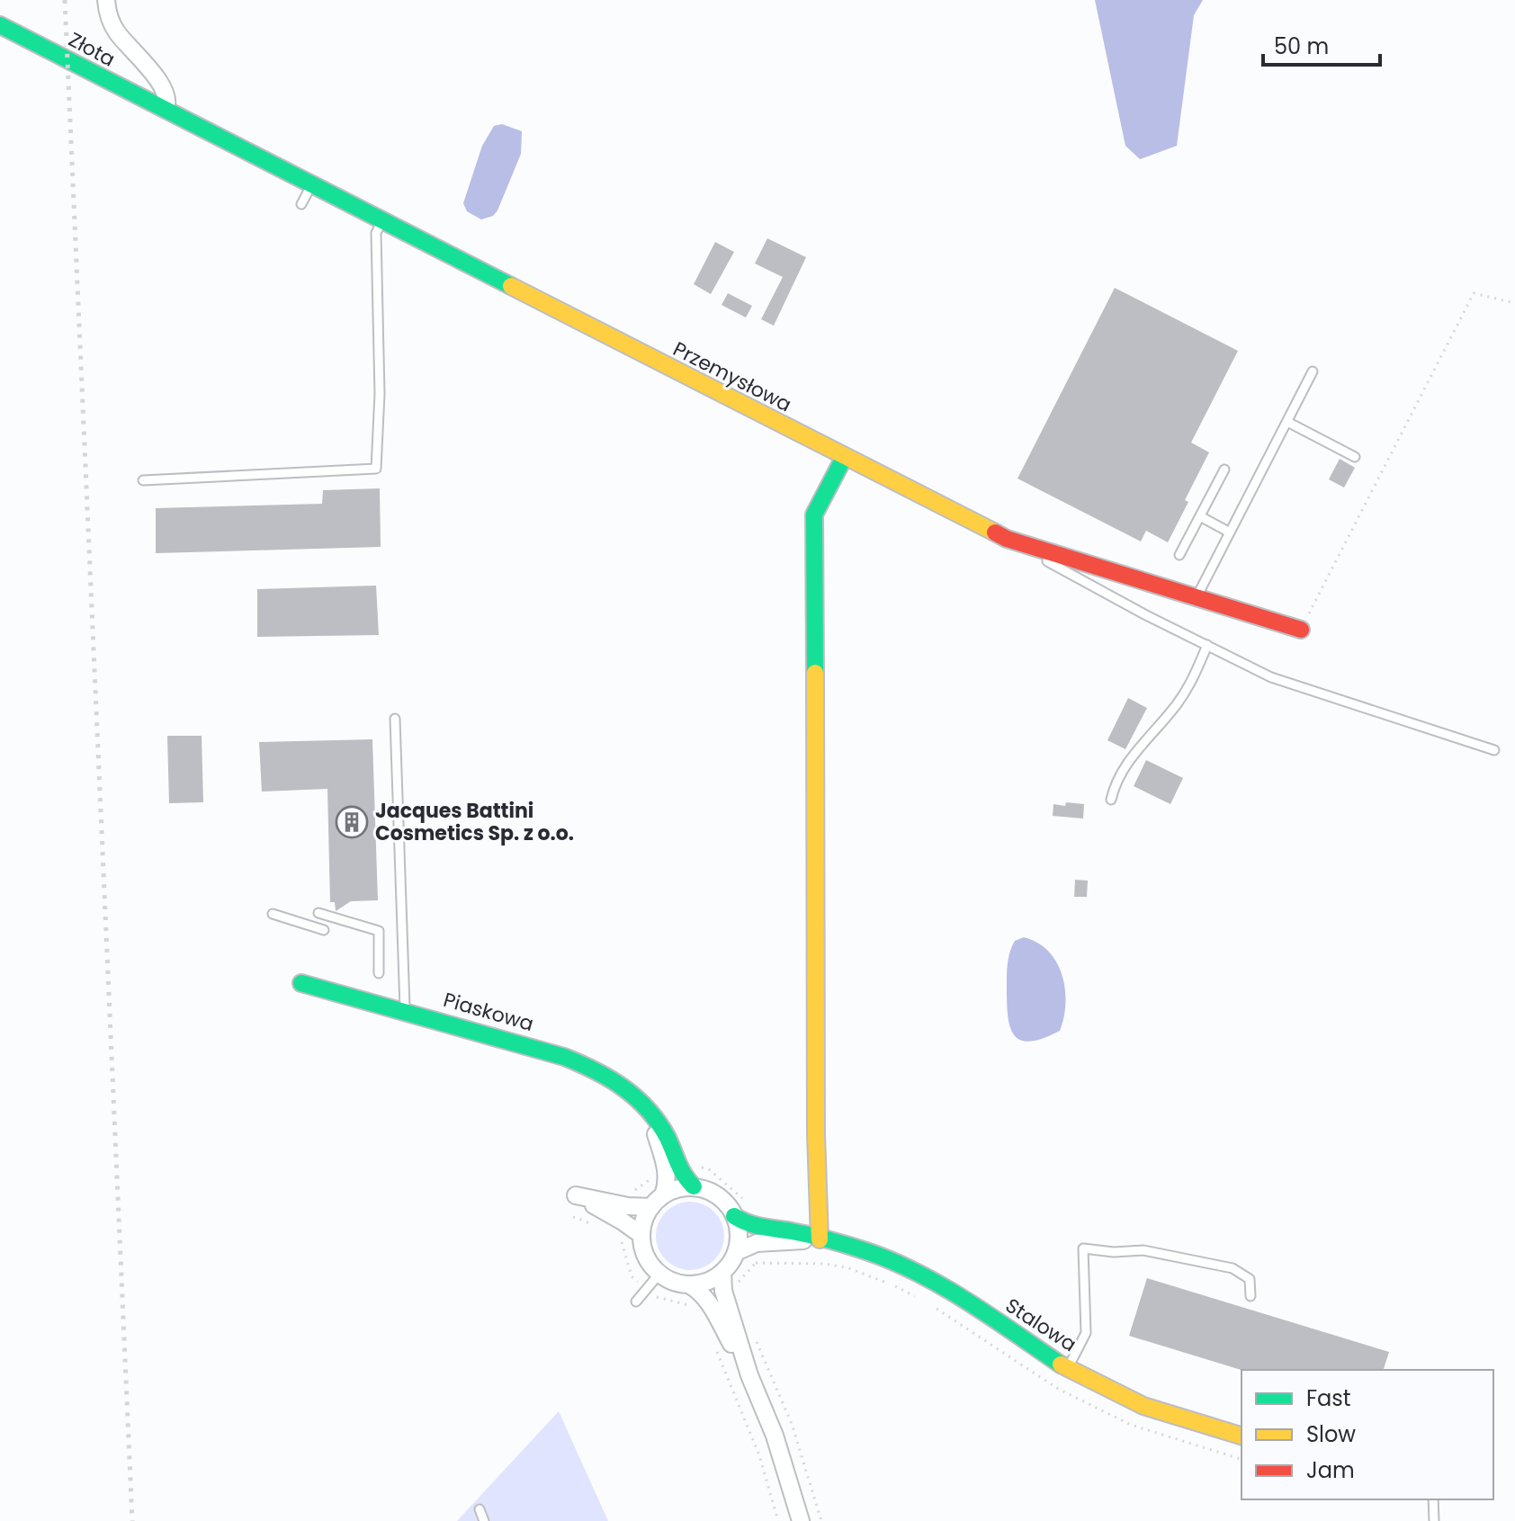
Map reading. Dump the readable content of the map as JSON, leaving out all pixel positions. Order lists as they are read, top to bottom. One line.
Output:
{"streets":{"street":["Złota","Przemysłowa","Piaskowa","Stalowa"]},"crossings":[["Złota","Przemysłowa"],["Piaskowa","Stalowa"]],"places":{"building":["Jacques Battini Cosmetics Sp. z o.o."]},"legend":["Fast","Slow","Jam"],"scale_bar":"50 m"}
